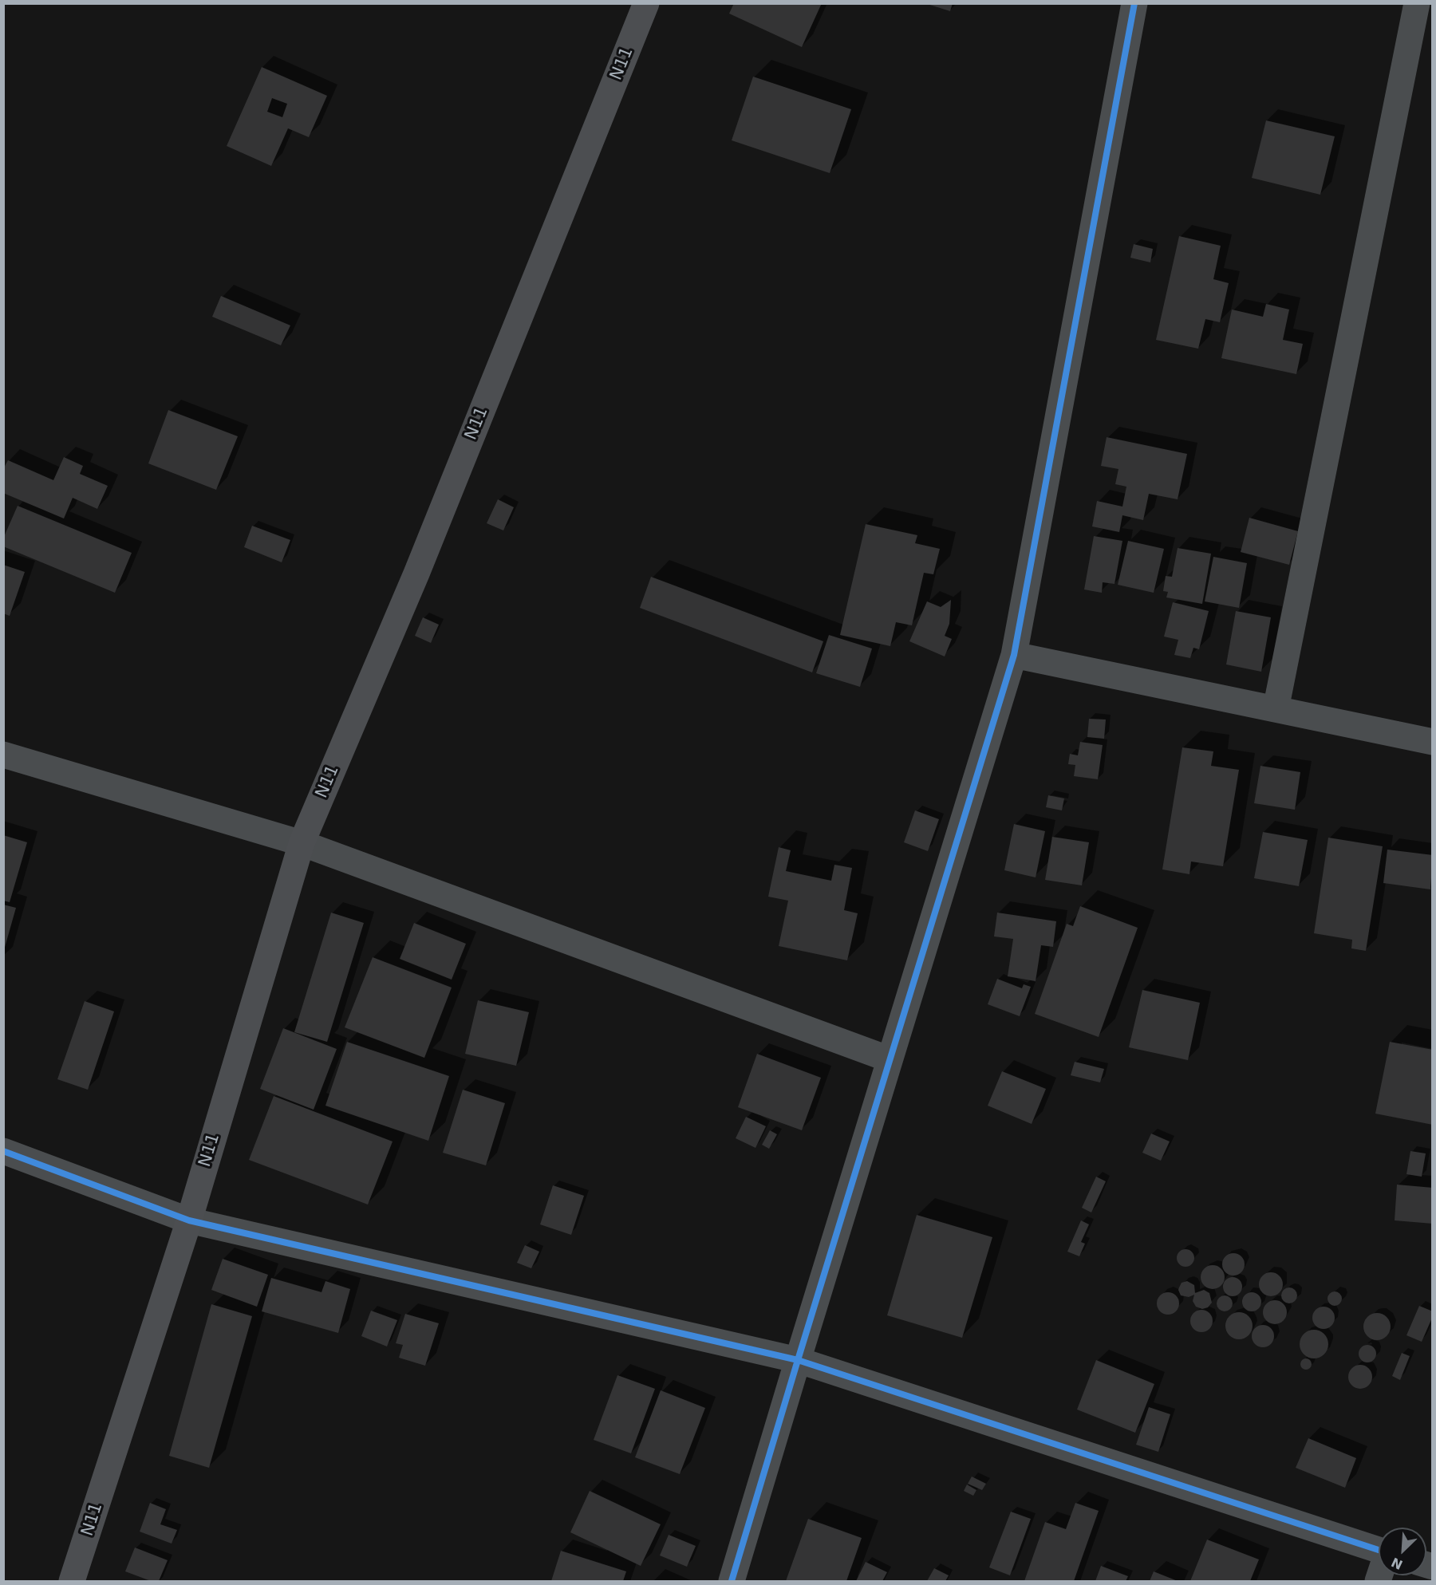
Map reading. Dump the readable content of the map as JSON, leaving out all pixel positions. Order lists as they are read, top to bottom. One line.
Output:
{"streets":{"main road":["N11"]},"north":"bottom left"}
